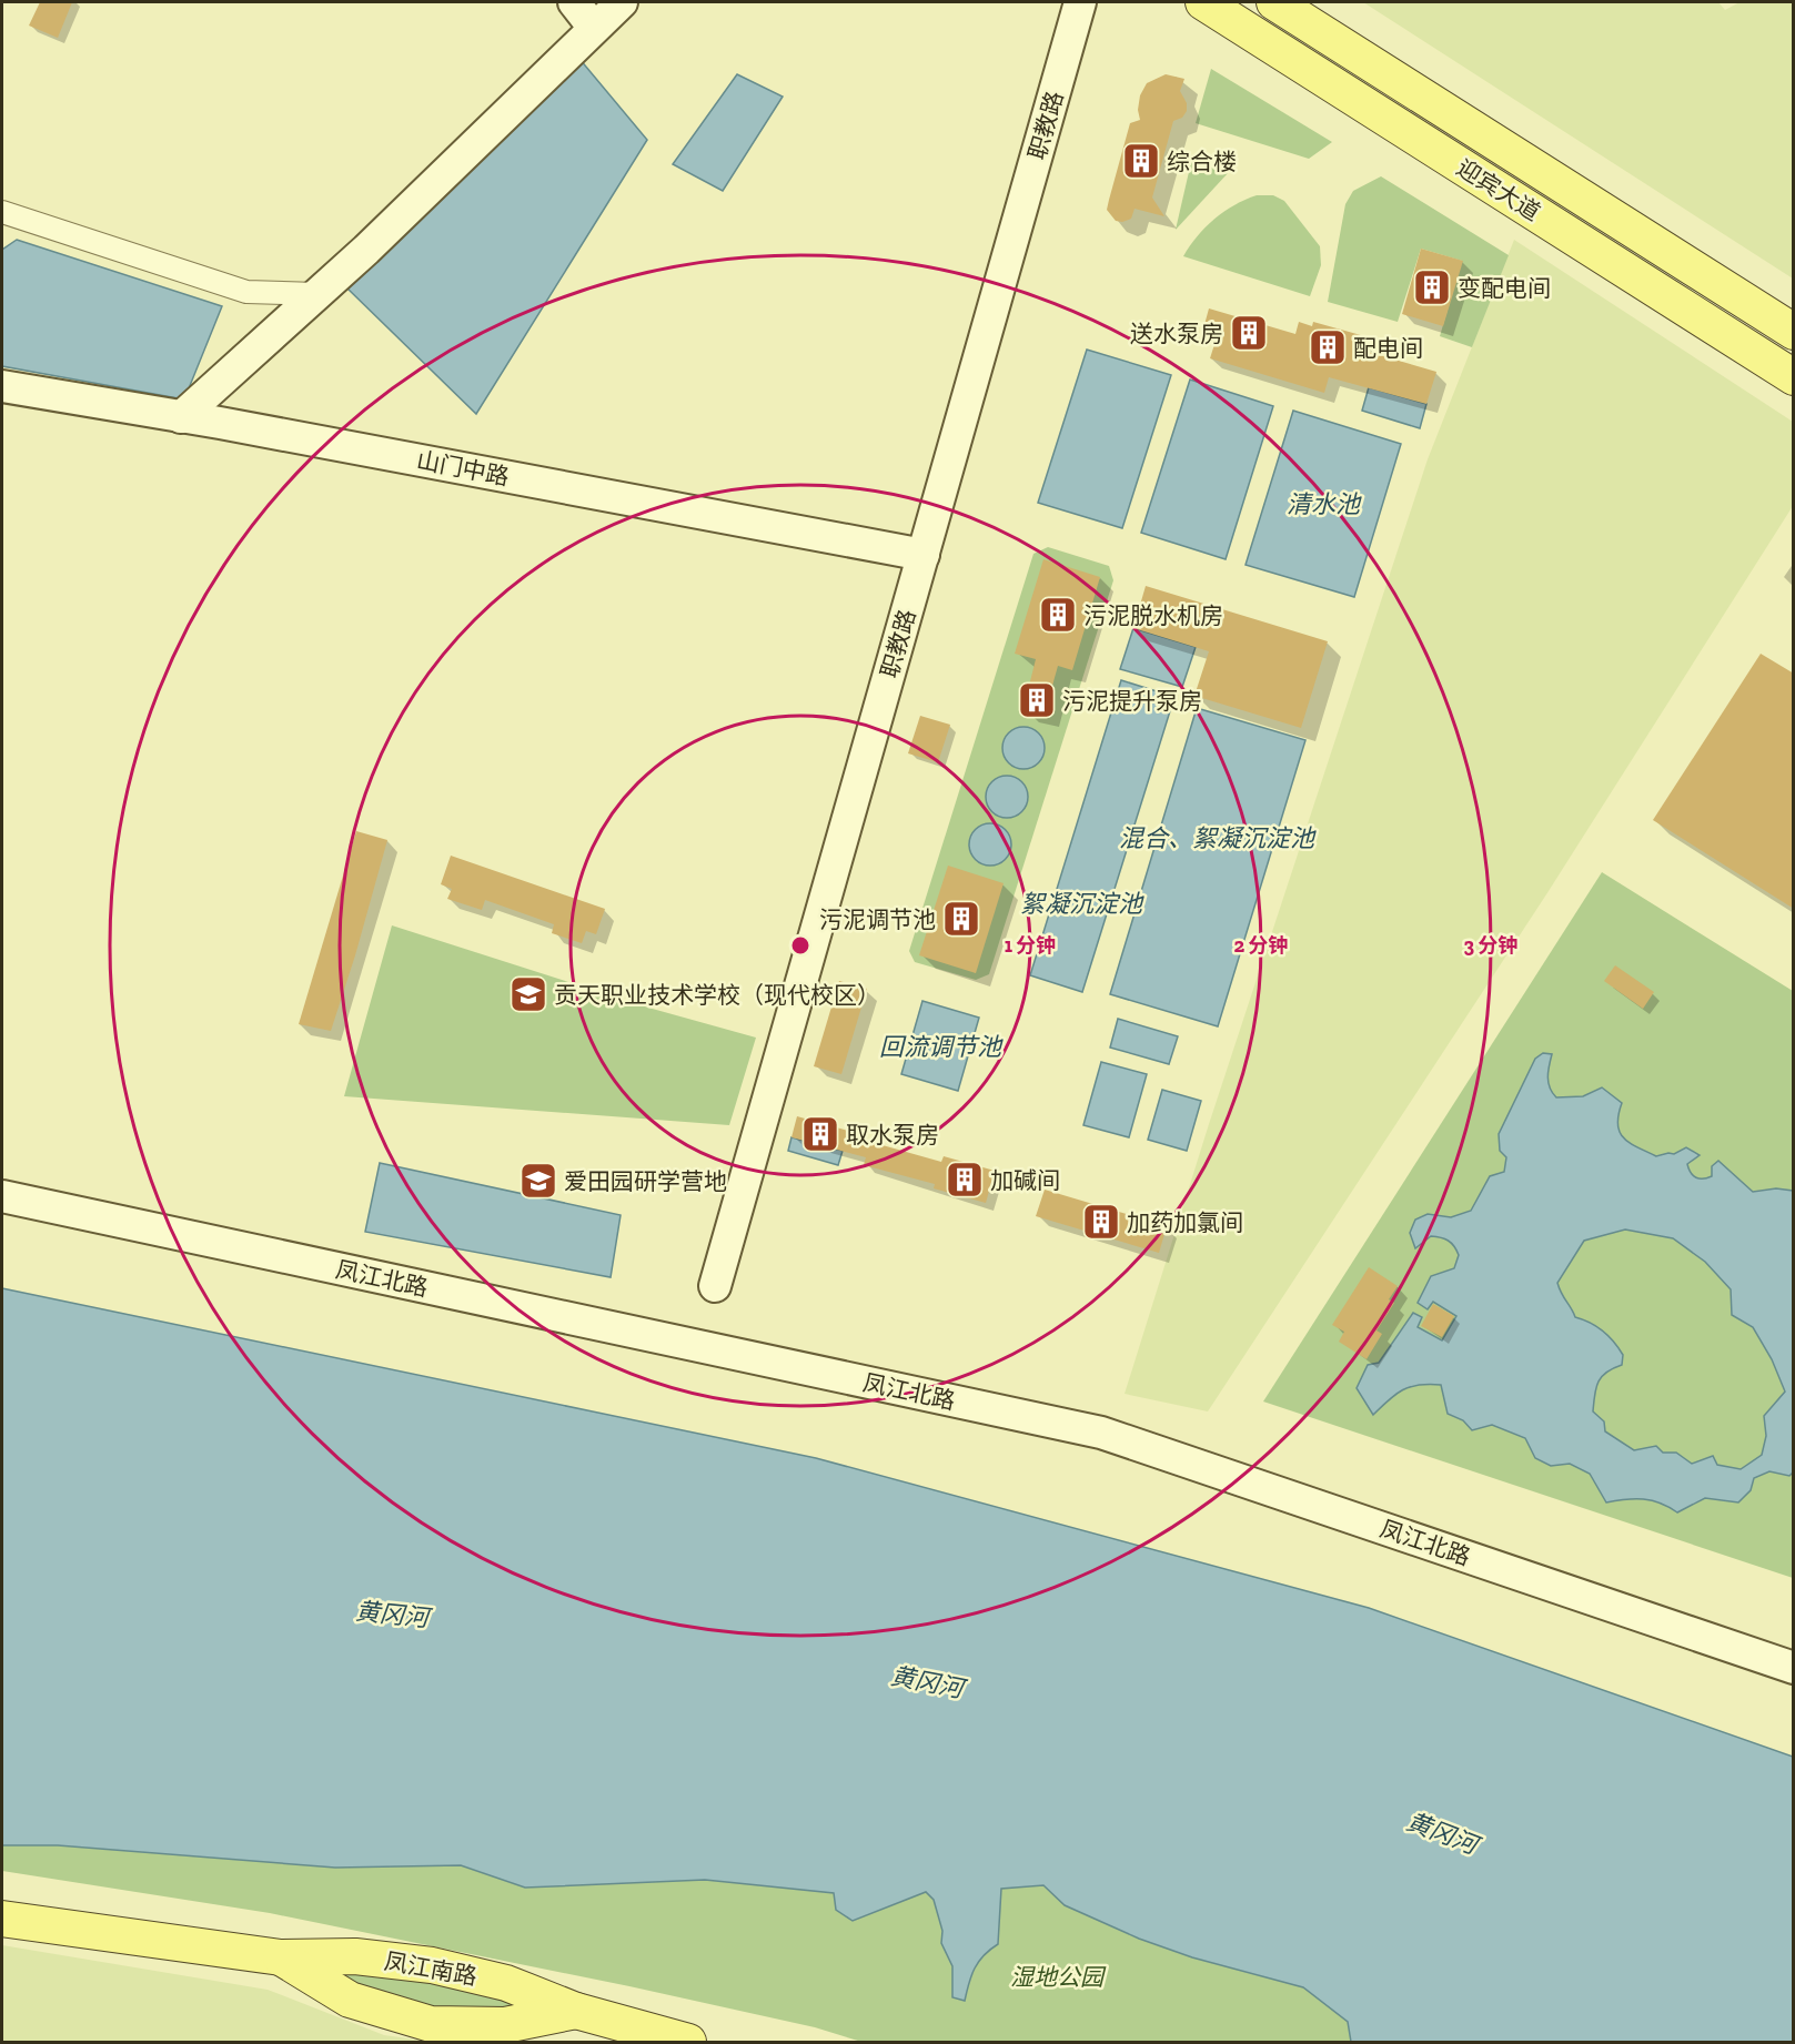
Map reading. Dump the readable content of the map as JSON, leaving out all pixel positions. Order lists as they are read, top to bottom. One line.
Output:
{"streets":{"main road":["迎宾大道","凤江南路"],"street":["职教路","山门中路","凤江北路"]},"crossings":[["职教路","山门中路"]],"water":["清水池","混合、絮凝沉淀池","絮凝沉淀池","回流调节池","黄冈河"],"parks":["湿地公园"],"places":{"building":["综合楼","变配电间","送水泵房","配电间","污泥脱水机房","污泥提升泵房","污泥调节池","取水泵房","加碱间","加药加氯间"],"school or university":["贡天职业技术学校（现代校区）","爱田园研学营地"]},"rings":["1 分钟","2 分钟","3 分钟"]}
